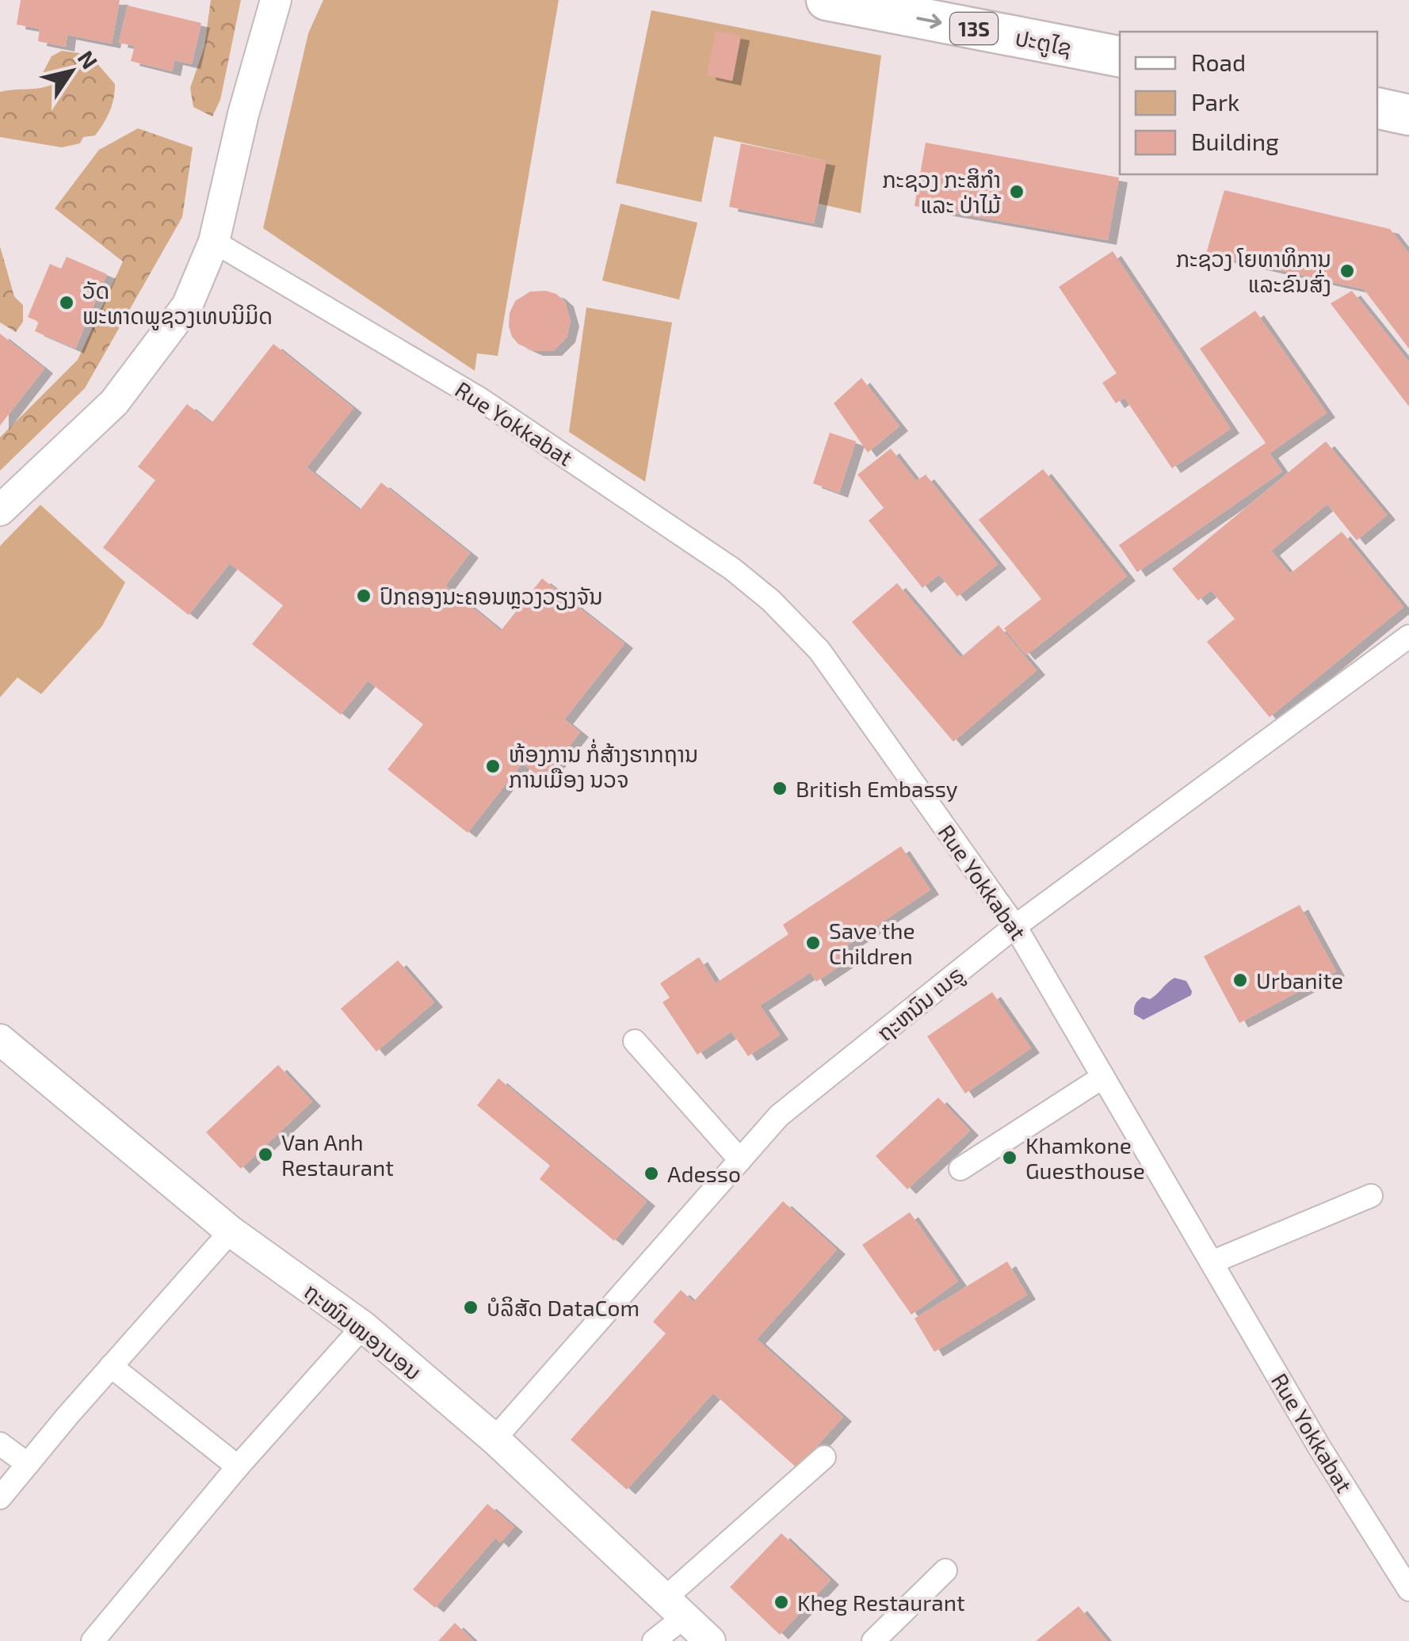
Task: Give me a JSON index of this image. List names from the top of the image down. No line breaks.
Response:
{"streets":{"highway":["13S","ປະຕູໄຊ"],"street":["Rue Yokkabat","ຖະຫນົນ ເນຣູ","ຖະໜົນໜອງບອນ"]},"crossings":[["Rue Yokkabat","ຖະຫນົນ ເນຣູ"],["ຖະຫນົນ ເນຣູ","ຖະໜົນໜອງບອນ"]],"one_way":["ປະຕູໄຊ"],"places":["ກະຊວງ ກະສິກຳ ແລະ ປ່າໄມ້","ກະຊວງ ໂຍທາທິການ ແລະຂົນສົ່ງ","ວັດ ພະທາດພູຊວງເທບນິມິດ","ປົກຄອງນະຄອນຫຼວງວຽງຈັນ","ຫ້ອງການ ກໍ່ສ້າງຮາກຖານ ການເມືອງ ນວຈ","British Embassy","Save the Children","Urbanite","Van Anh Restaurant","Khamkone Guesthouse","Adesso","ບໍລິສັດ DataCom","Kheg Restaurant"],"legend":["Road","Park","Building"],"north":"top right"}
